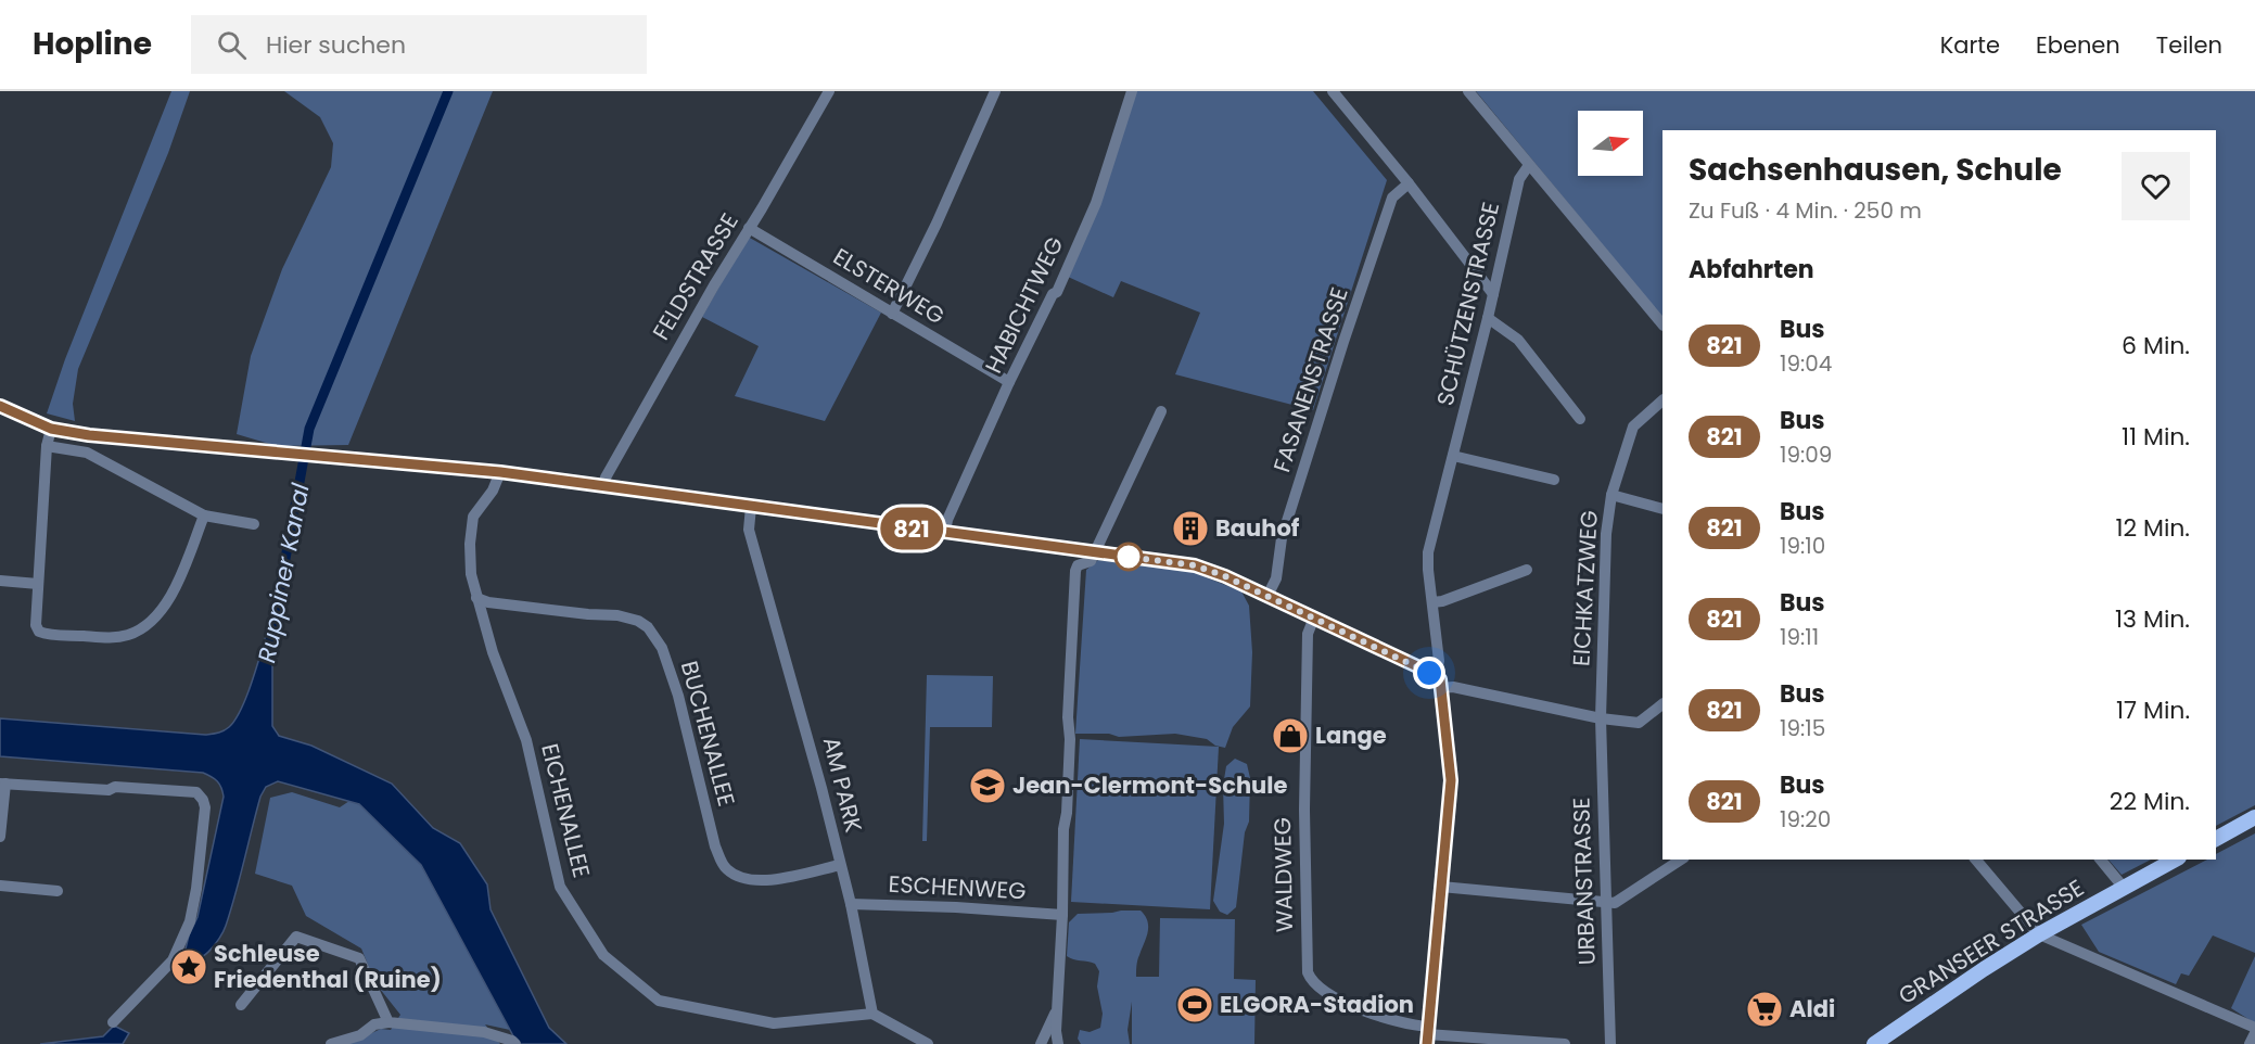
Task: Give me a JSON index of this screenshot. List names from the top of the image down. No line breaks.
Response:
{"streets":{"main road":["GRANSEER STRASSE"],"street":["FELDSTRASSE","ELSTERWEG","SCHÜTZENSTRASSE","HABICHTWEG","FASANENSTRASSE","EICHKATZWEG","BUCHENALLEE","AM PARK","EICHENALLEE","WALDWEG","URBANSTRASSE","ESCHENWEG"]},"crossings":[["FELDSTRASSE","ELSTERWEG"],["ELSTERWEG","HABICHTWEG"],["EICHKATZWEG","URBANSTRASSE"],["BUCHENALLEE","AM PARK"],["BUCHENALLEE","EICHENALLEE"],["AM PARK","EICHENALLEE"],["AM PARK","ESCHENWEG"]],"water":["Ruppiner Kanal"],"places":{"building":["Bauhof"],"shop":["Lange"],"school or university":["Jean-Clermont-Schule"],"place":["Schleuse Friedenthal (Ruine)"],"sports":["ELGORA-Stadion"],"supermarket":["Aldi"]},"lines":["bus line 821"],"north":"right","page":{"header":"Hopline","search":"Hier suchen","nav":["Karte","Ebenen","Teilen"],"on_map":"821","heading":[["Sachsenhausen, Schule","Zu Fuß · 4 Min. · 250 m"],"Abfahrten"],"list":[{"mark":"821","name":"Bus","note":"19:04","value":"6 Min."},{"mark":"821","name":"Bus","note":"19:09","value":"11 Min."},{"mark":"821","name":"Bus","note":"19:10","value":"12 Min."},{"mark":"821","name":"Bus","note":"19:11","value":"13 Min."},{"mark":"821","name":"Bus","note":"19:15","value":"17 Min."},{"mark":"821","name":"Bus","note":"19:20","value":"22 Min."}]}}
